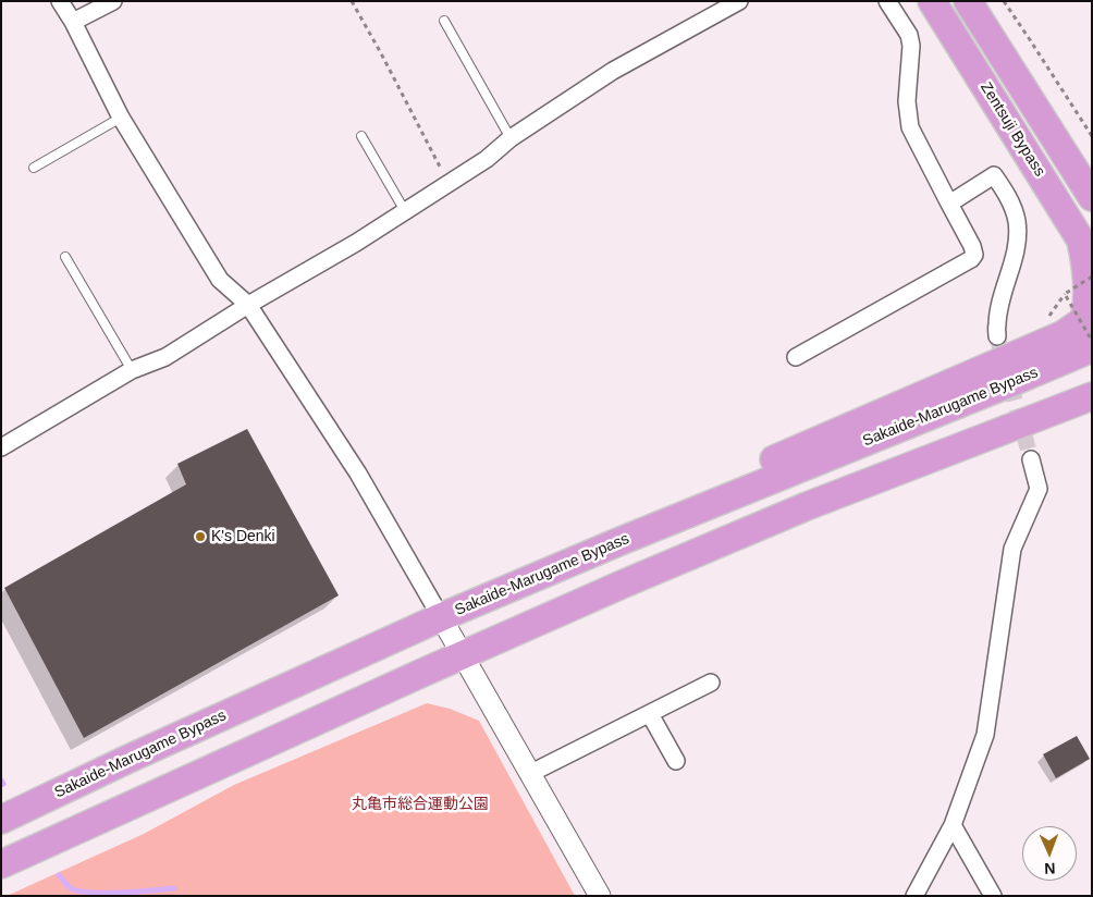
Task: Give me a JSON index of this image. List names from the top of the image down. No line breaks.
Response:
{"streets":{"highway":["Zentsuji Bypass","Sakaide-Marugame Bypass"]},"parks":["丸亀市総合運動公園"],"places":["K's Denki"],"north":"bottom"}
